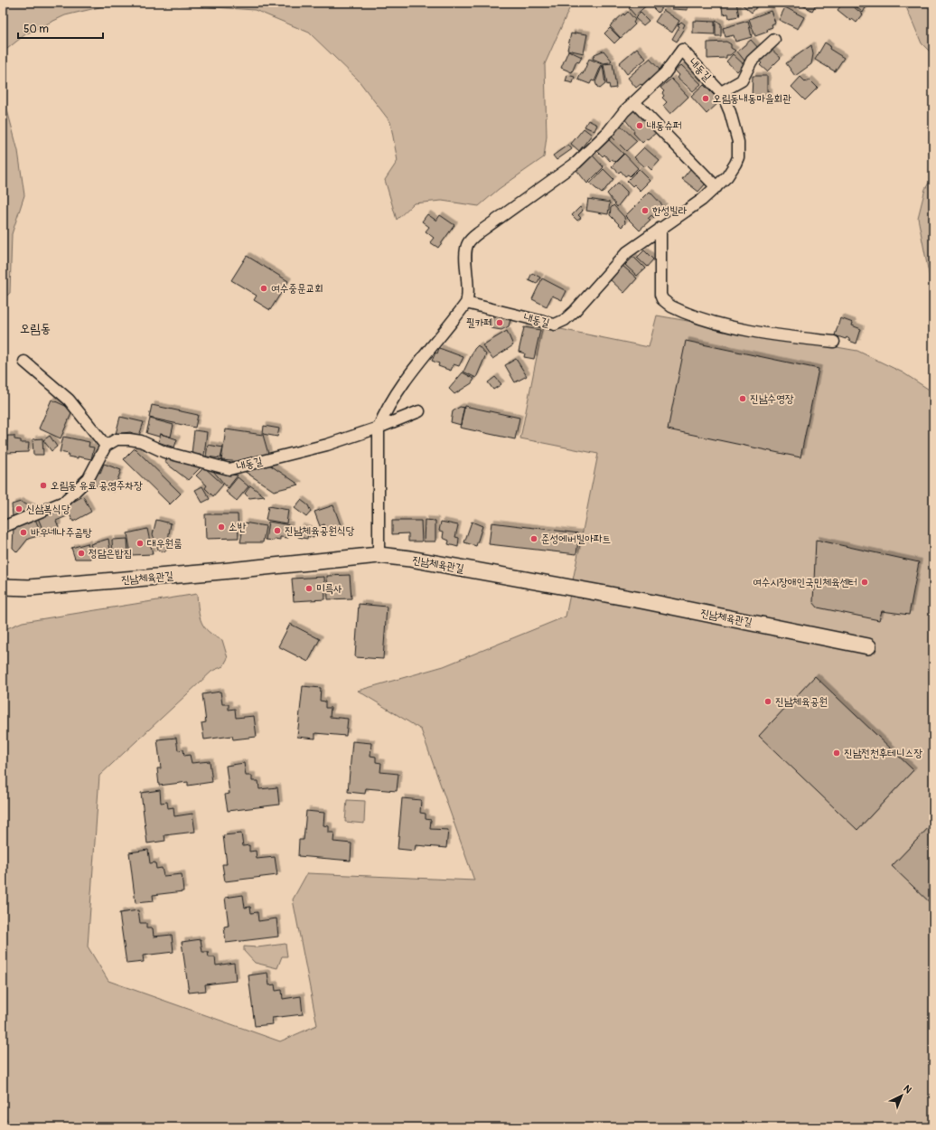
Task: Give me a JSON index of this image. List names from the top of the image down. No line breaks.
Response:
{"streets":{"street":["내동길","진남체육관길"]},"districts":["오림동"],"places":["오림동내동마을회관","내동슈퍼","한성빌라","여수중문교회","필카페","진남수영장","오림동 유료 공영주차장","신삼복식당","소반","진남체육공원식당","바우네나주곰탕","준성에버빌아파트","대우원룸","정담은밥집","여수시장애인국민체육센터","미륵사","진남체육공원","진남전천후테니스장"],"scale_bar":"50 m","north":"top right"}
